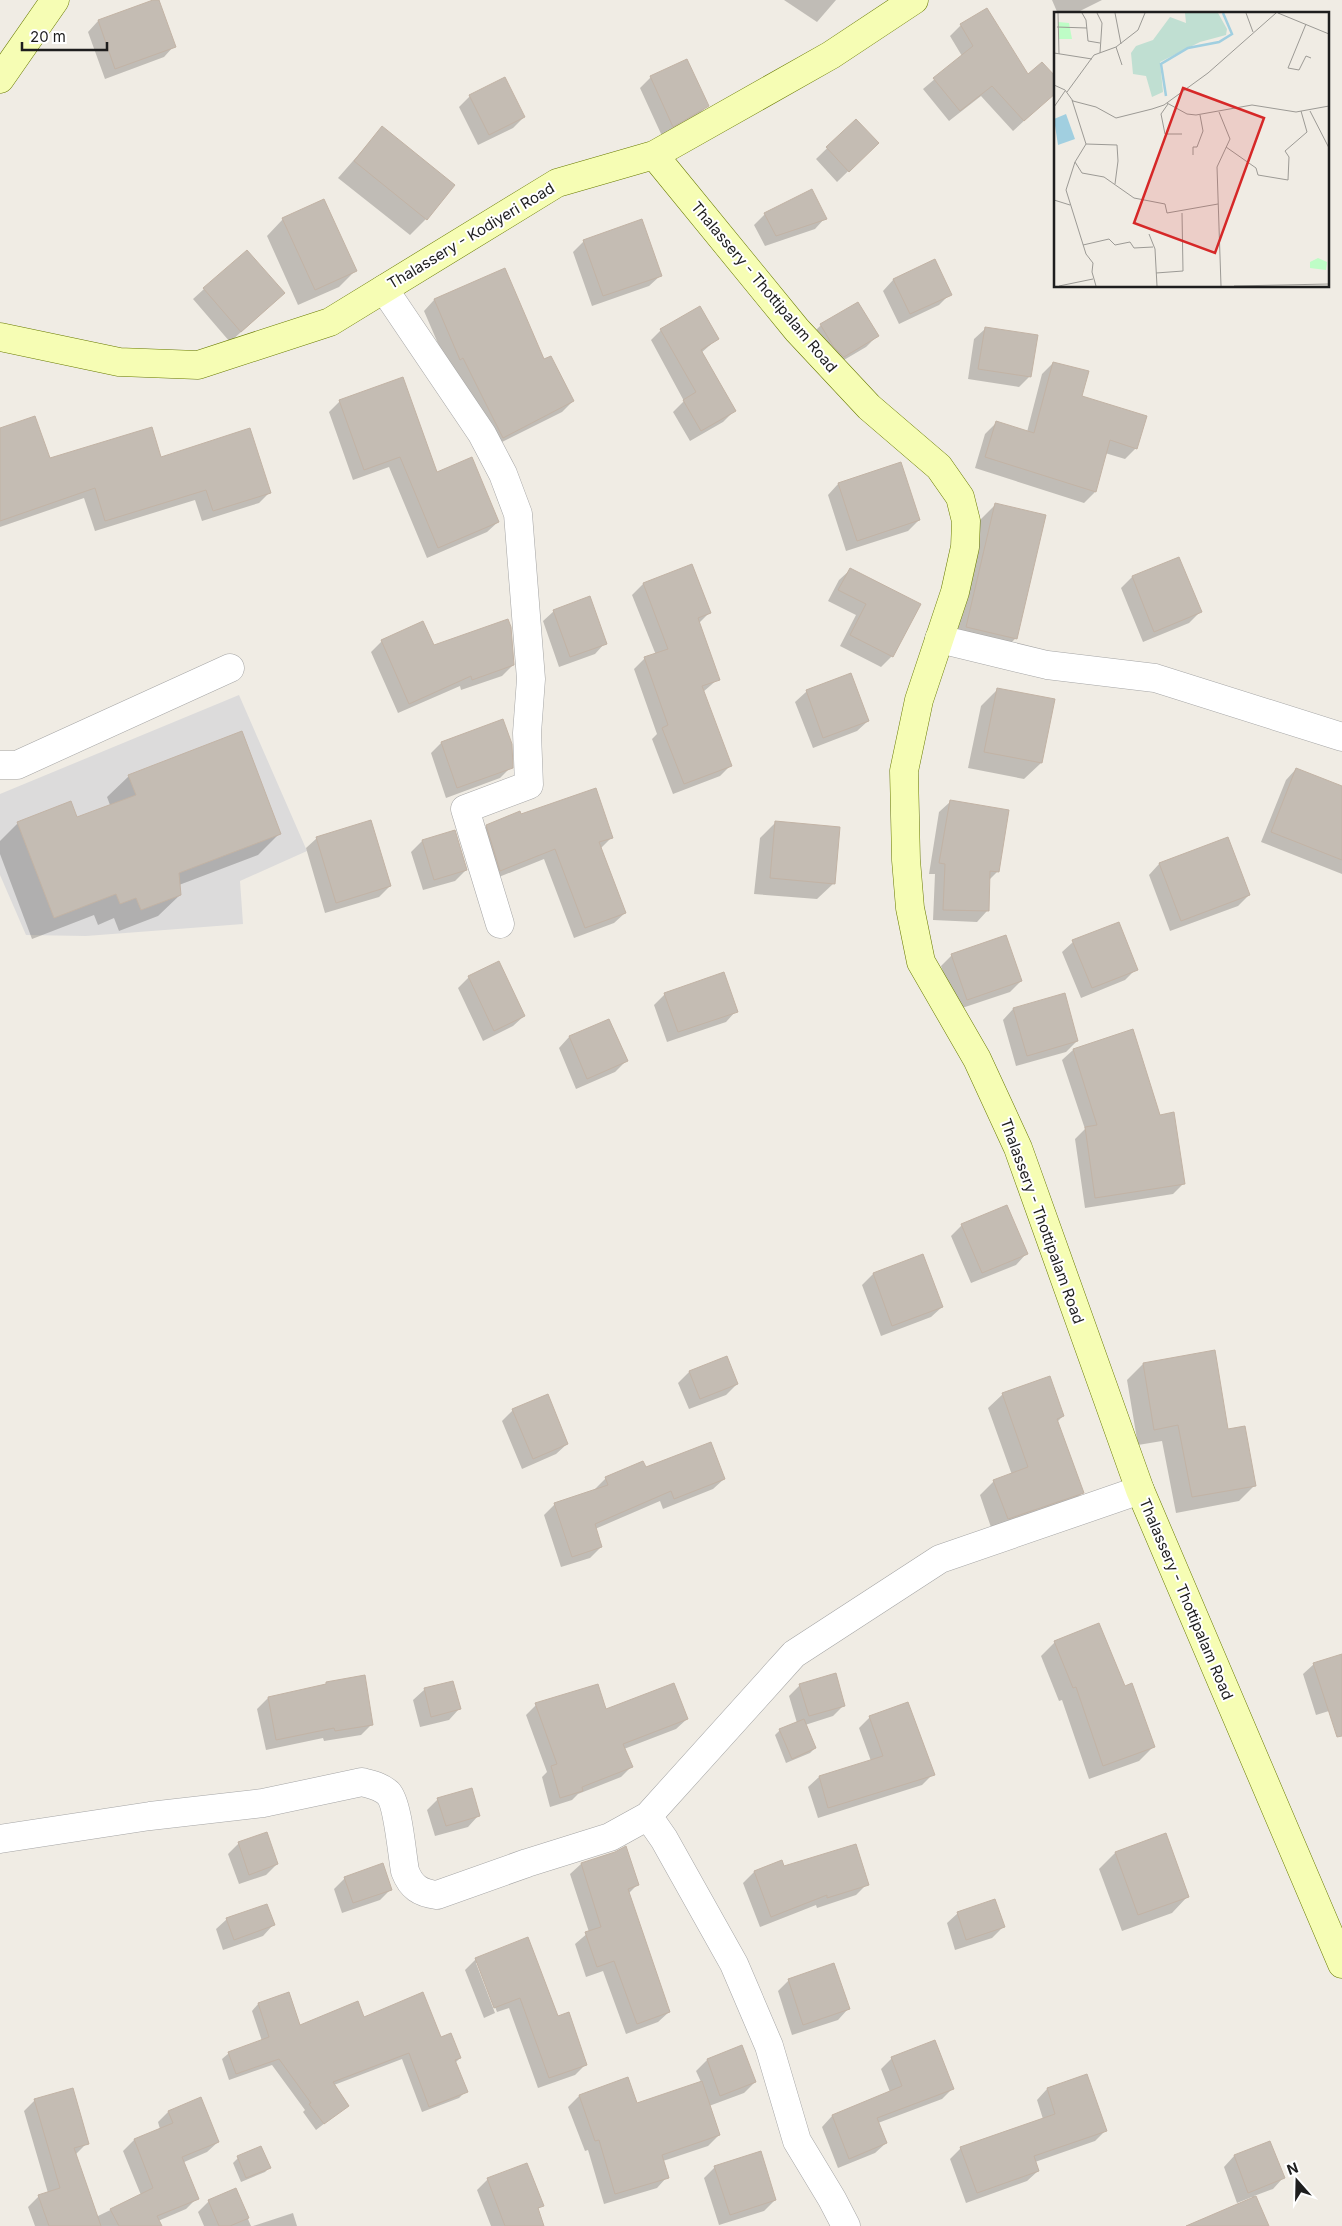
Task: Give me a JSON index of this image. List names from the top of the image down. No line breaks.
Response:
{"streets":{"main road":["Thalassery - Kodiyeri Road","Thalassery - Thottipalam Road"]},"crossings":[["Thalassery - Kodiyeri Road","Thalassery - Thottipalam Road"]],"scale_bar":"20 m","north":"top"}
